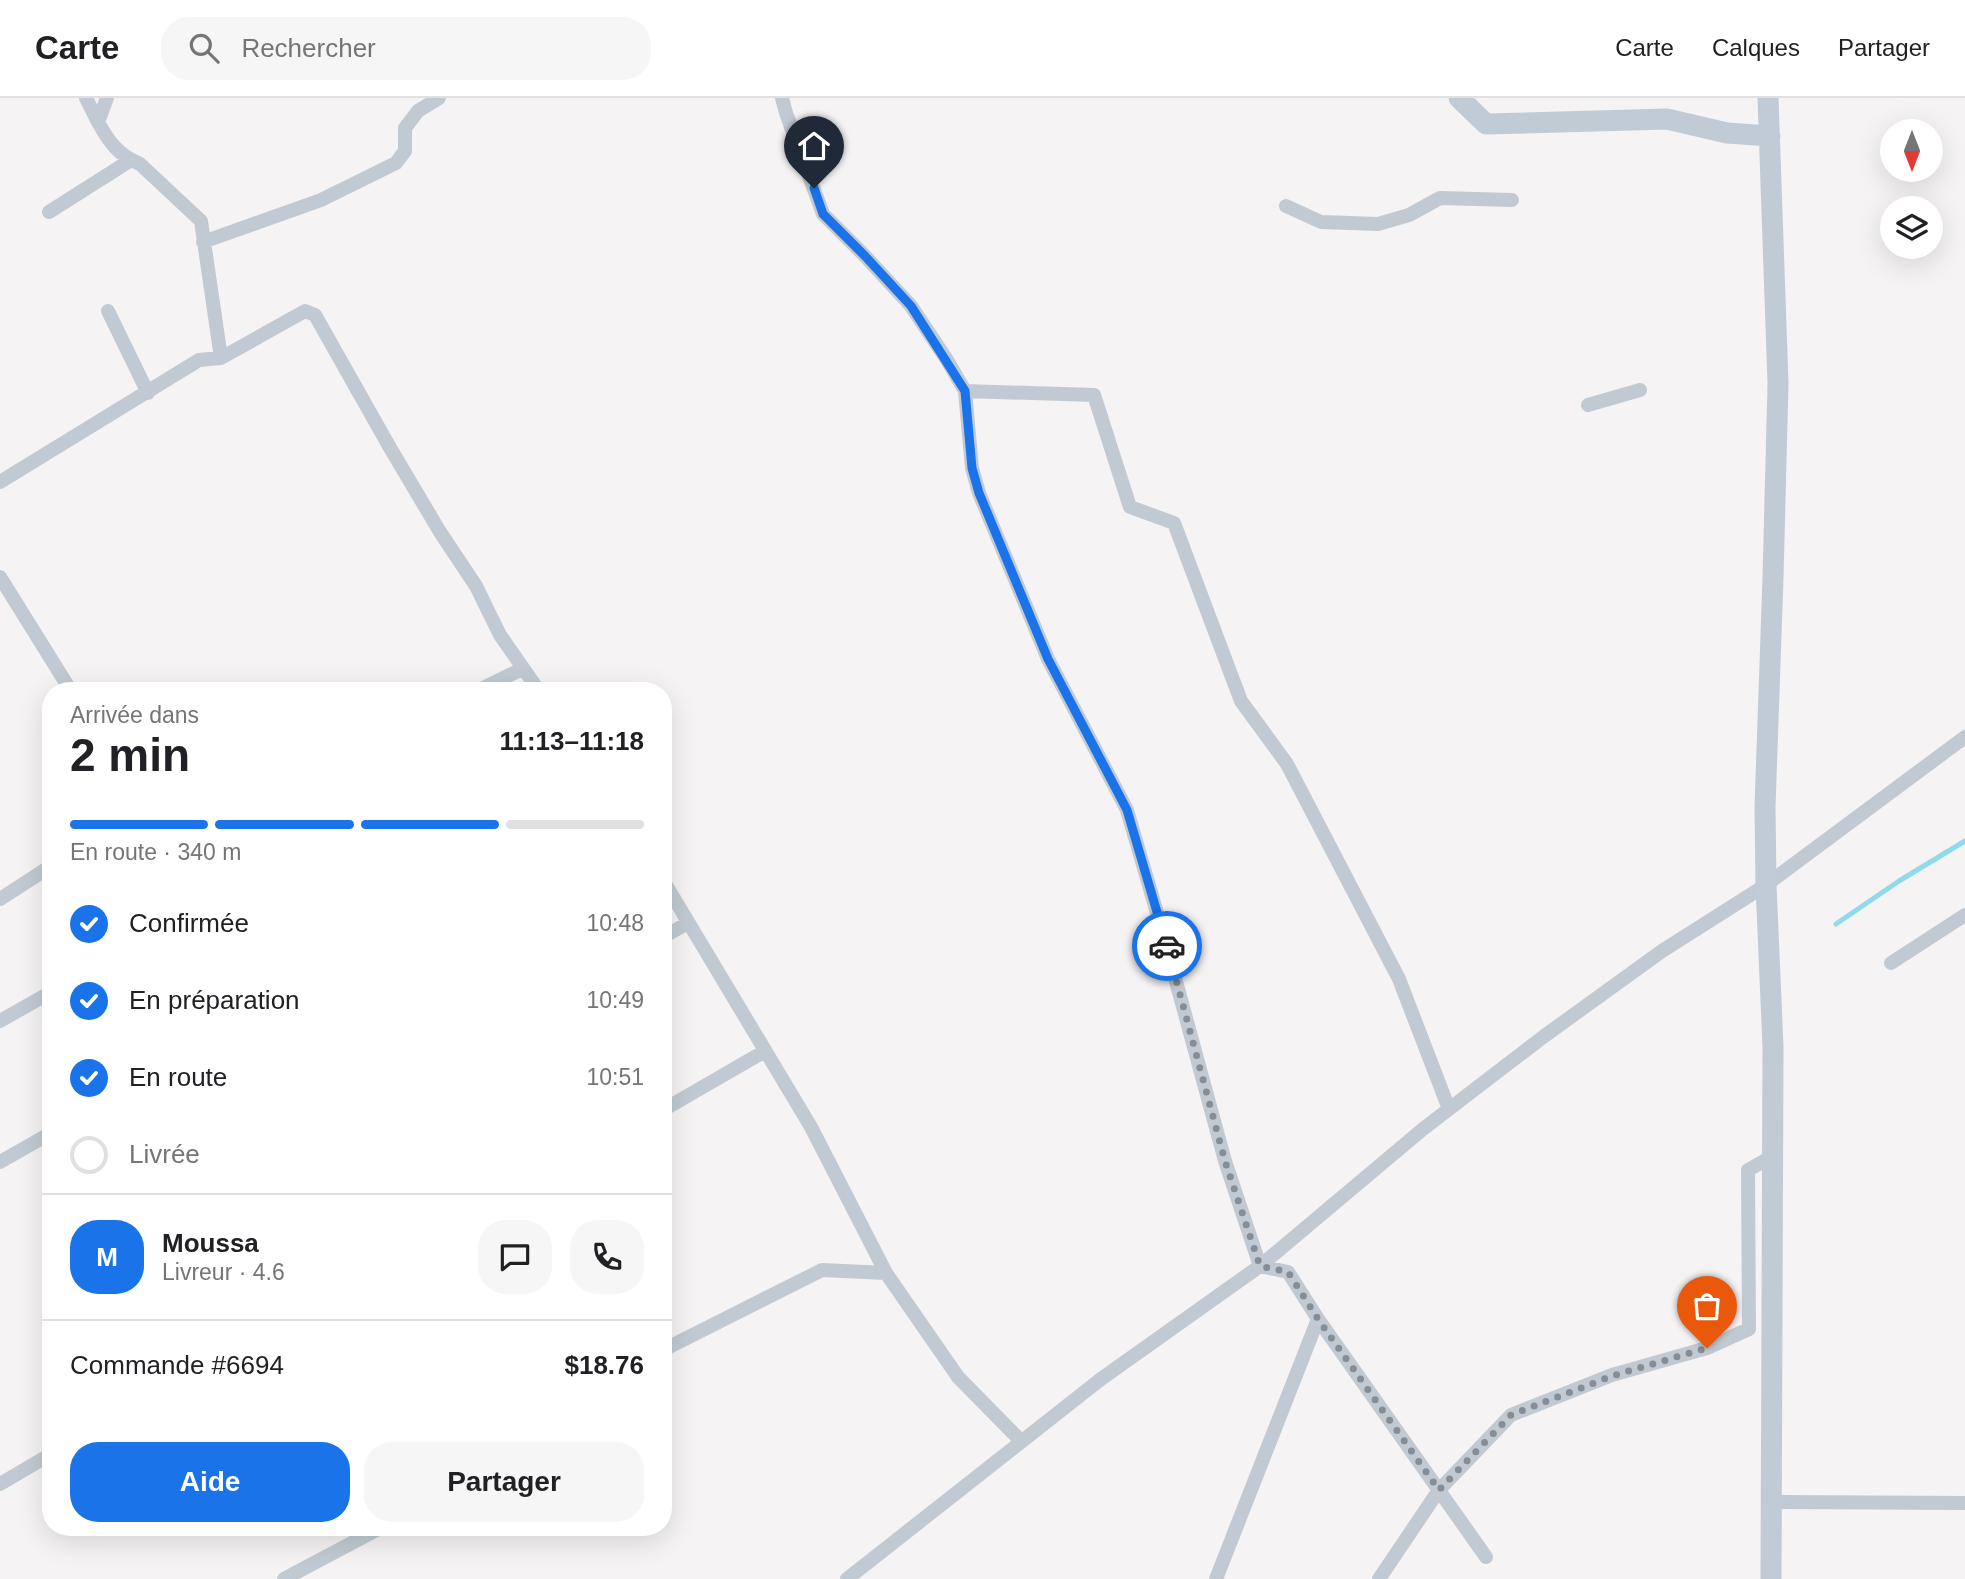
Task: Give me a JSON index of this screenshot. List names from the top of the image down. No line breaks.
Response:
{"north":"bottom","page":{"header":"Carte","search":"Rechercher","nav":["Carte","Calques","Partager"],"heading":["2 min","Arrivée dans","11:13–11:18"],"panel":["Moussa","Livreur · 4.6","Commande #6694","$18.76"],"bar":"En route · 340 m","list":[["Confirmée","10:48"],["En préparation","10:49"],["En route","10:51"],"Livrée"],"round":"M","buttons":["Aide","Partager"]}}
